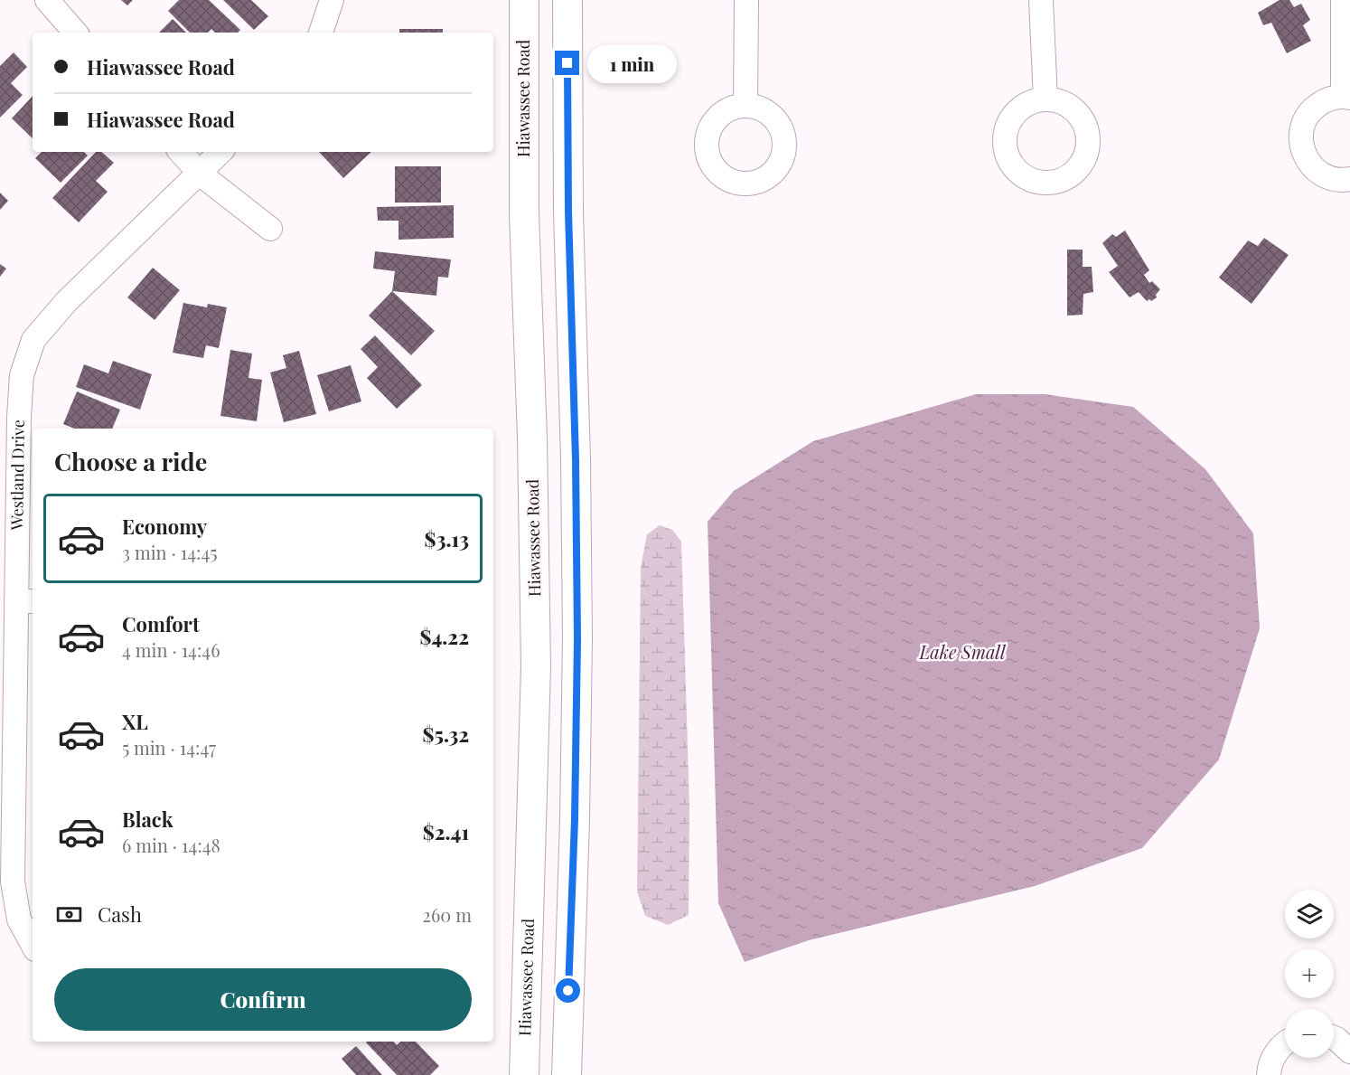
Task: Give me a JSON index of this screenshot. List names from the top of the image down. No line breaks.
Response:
{"streets":{"street":["Hiawassee Road","Westland Drive"]},"water":["Lake Small"],"page":{"banner":["Hiawassee Road","Hiawassee Road"],"bubble":"1 min","heading":"Choose a ride","list":[{"name":"Economy","note":"3 min · 14:45","value":"$3.13"},{"name":"Comfort","note":"4 min · 14:46","value":"$4.22"},{"name":"XL","note":"5 min · 14:47","value":"$5.32"},{"name":"Black","note":"6 min · 14:48","value":"$2.41"}],"pay":["Cash","260 m"],"map_buttons":["+","−"],"buttons":"Confirm"}}
